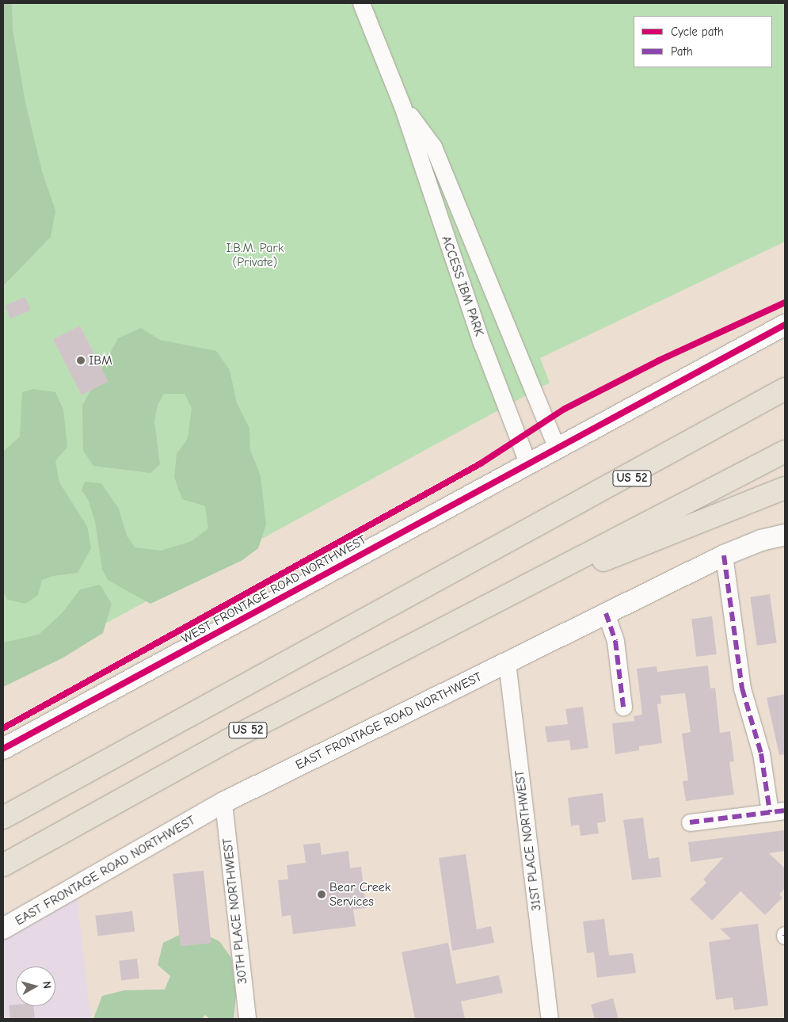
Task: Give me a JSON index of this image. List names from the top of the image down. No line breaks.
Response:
{"streets":{"highway":["US 52"],"street":["ACCESS IBM PARK","WEST FRONTAGE ROAD NORTHWEST","EAST FRONTAGE ROAD NORTHWEST","31ST PLACE NORTHWEST","30TH PLACE NORTHWEST"]},"crossings":[["ACCESS IBM PARK","WEST FRONTAGE ROAD NORTHWEST"],["EAST FRONTAGE ROAD NORTHWEST","31ST PLACE NORTHWEST"],["EAST FRONTAGE ROAD NORTHWEST","30TH PLACE NORTHWEST"]],"parks":["I.B.M. Park (Private)"],"places":["IBM","Bear Creek Services"],"legend":["Cycle path","Path"],"north":"right"}
